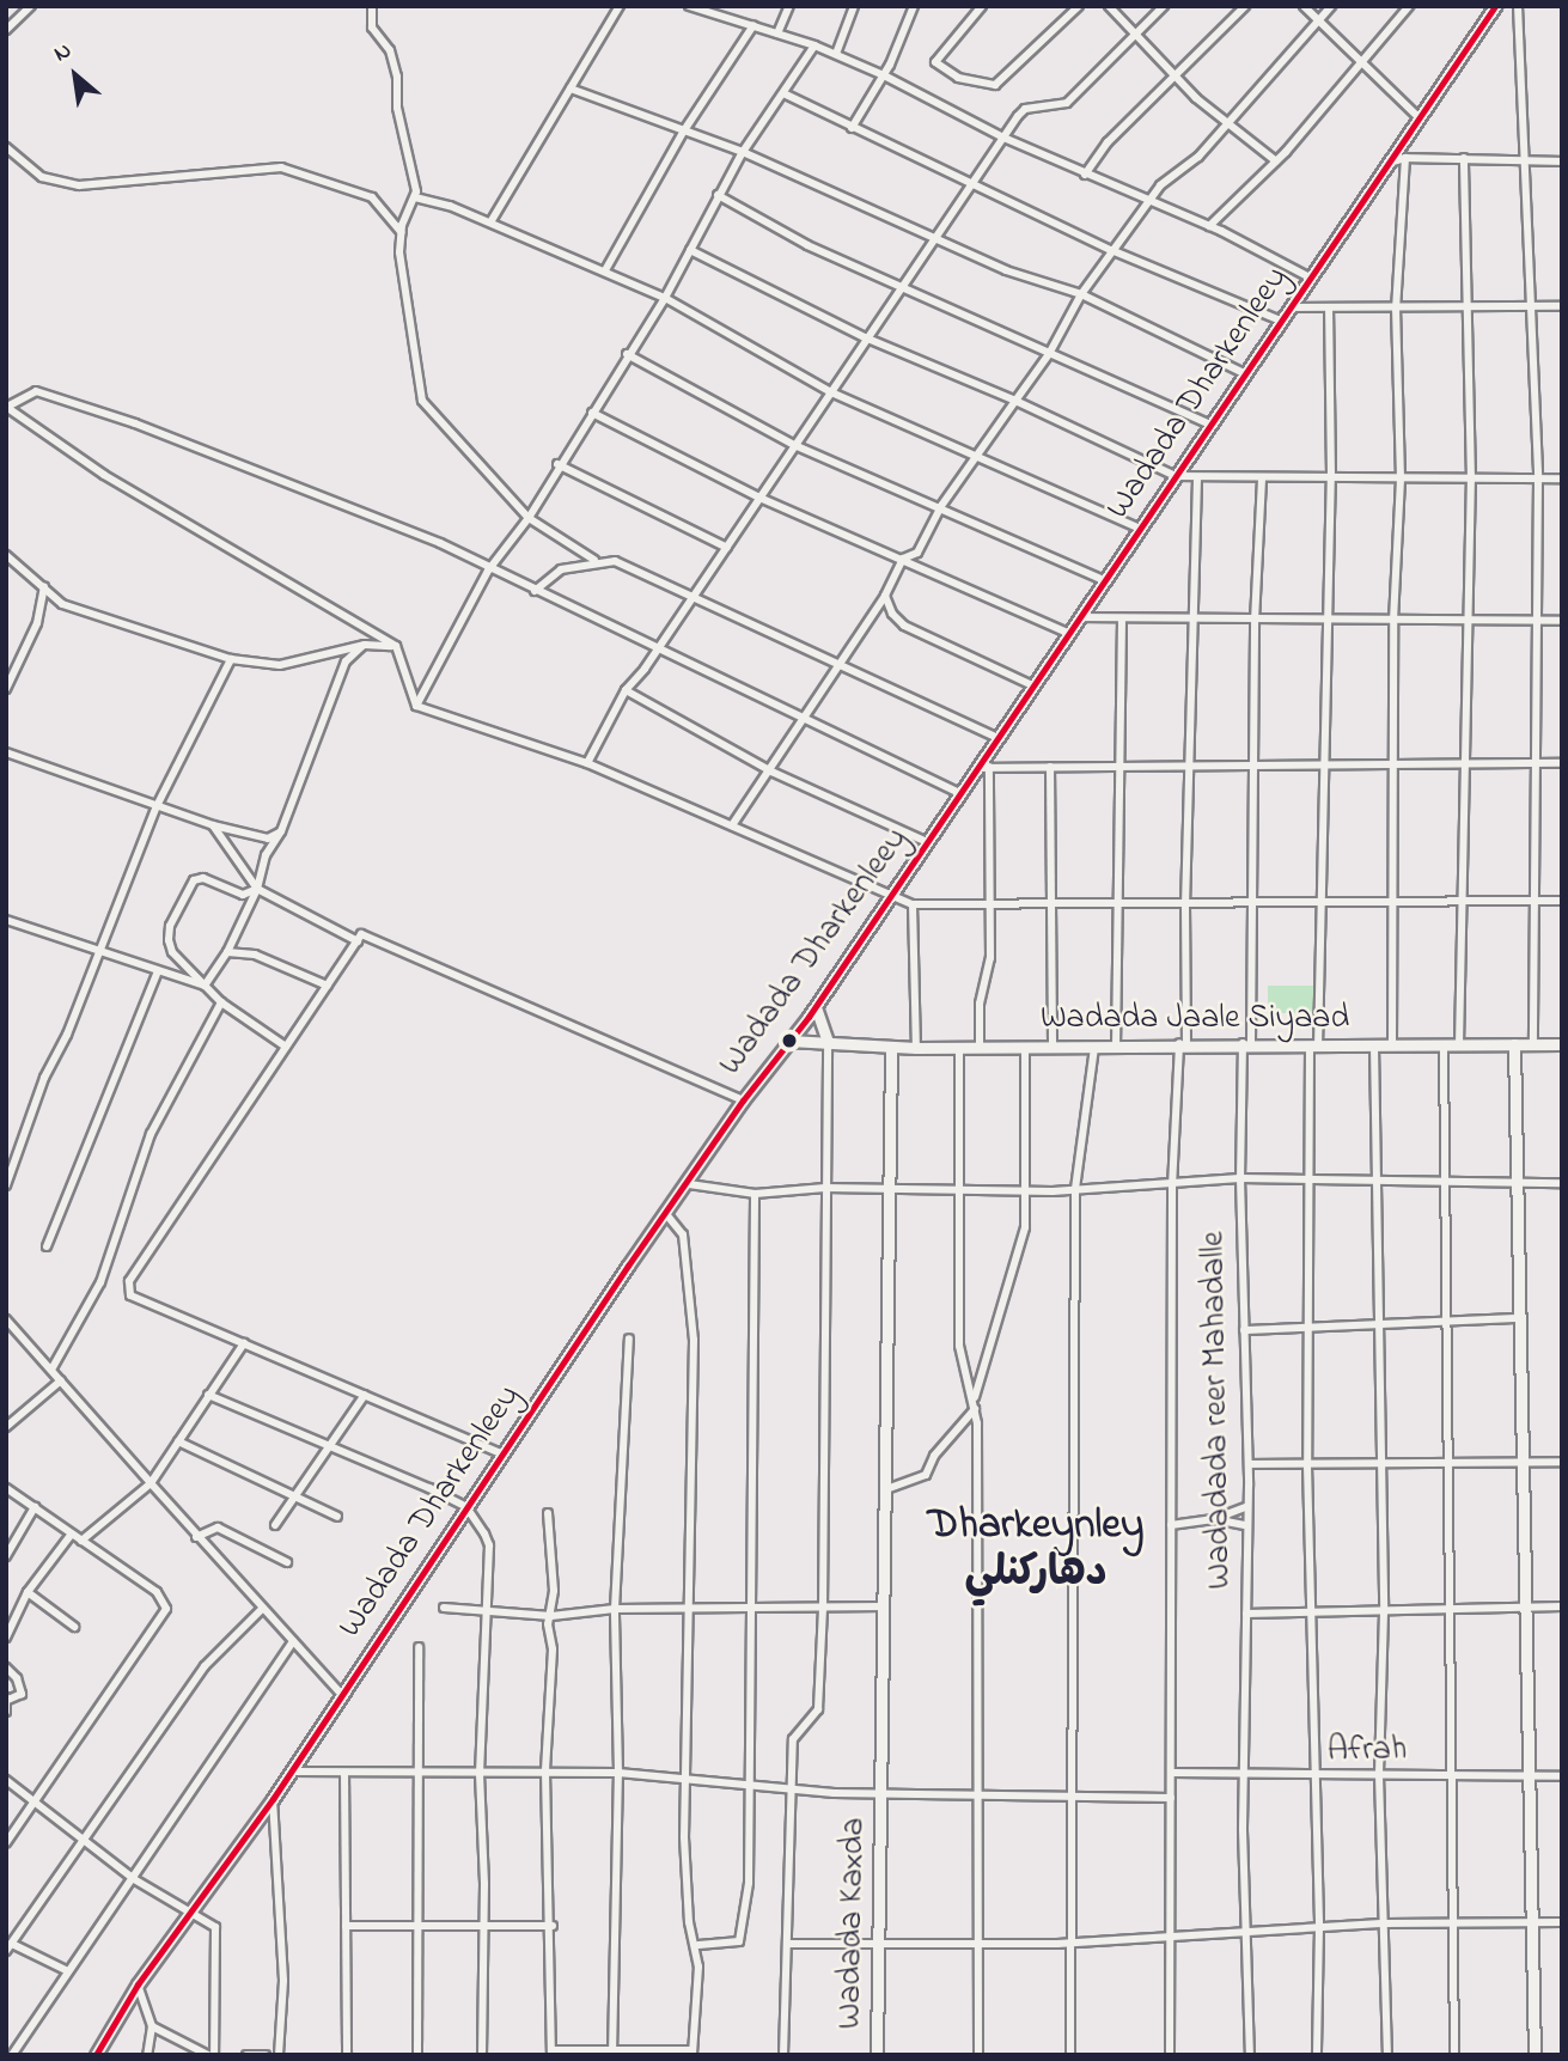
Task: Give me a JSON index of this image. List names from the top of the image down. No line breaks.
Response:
{"streets":{"main road":["Wadada Dharkenleey","Wadada Jaale Siyaad","Wadada Kaxda"],"street":["Wadadada reer Mahadalle","Afrah"]},"crossings":[["Wadada Dharkenleey","Wadada Jaale Siyaad"],["Wadada Jaale Siyaad","Wadadada reer Mahadalle"],["Wadada Jaale Siyaad","Wadada Kaxda"],["Wadadada reer Mahadalle","Afrah"]],"districts":["Dharkeynley دهاركنلي"],"north":"top left"}
